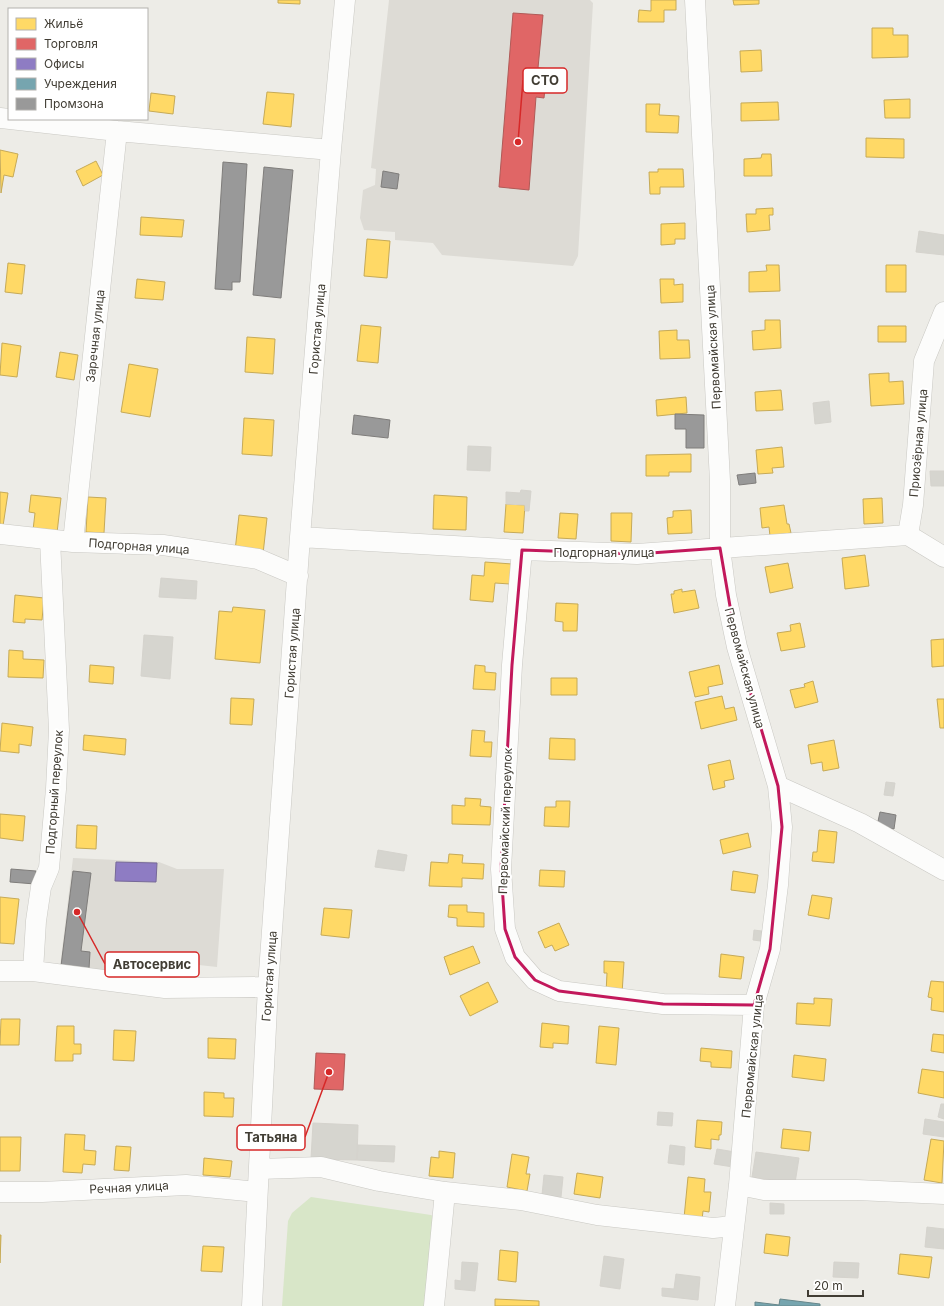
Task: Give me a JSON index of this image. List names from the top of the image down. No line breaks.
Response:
{"streets":{"street":["Гористая улица","Заречная улица","Первомайская улица","Приозёрная улица","Подгорная улица","Подгорный переулок","Первомайский переулок","Речная улица"]},"crossings":[["Гористая улица","Подгорная улица"],["Гористая улица","Речная улица"],["Заречная улица","Подгорная улица"],["Первомайская улица","Подгорная улица"],["Первомайская улица","Первомайский переулок"],["Приозёрная улица","Подгорная улица"],["Подгорная улица","Подгорный переулок"],["Подгорная улица","Первомайский переулок"]],"places":["СТО","Автосервис","Татьяна"],"legend":["Жильё","Торговля","Офисы","Учреждения","Промзона"],"scale_bar":"20 m"}
